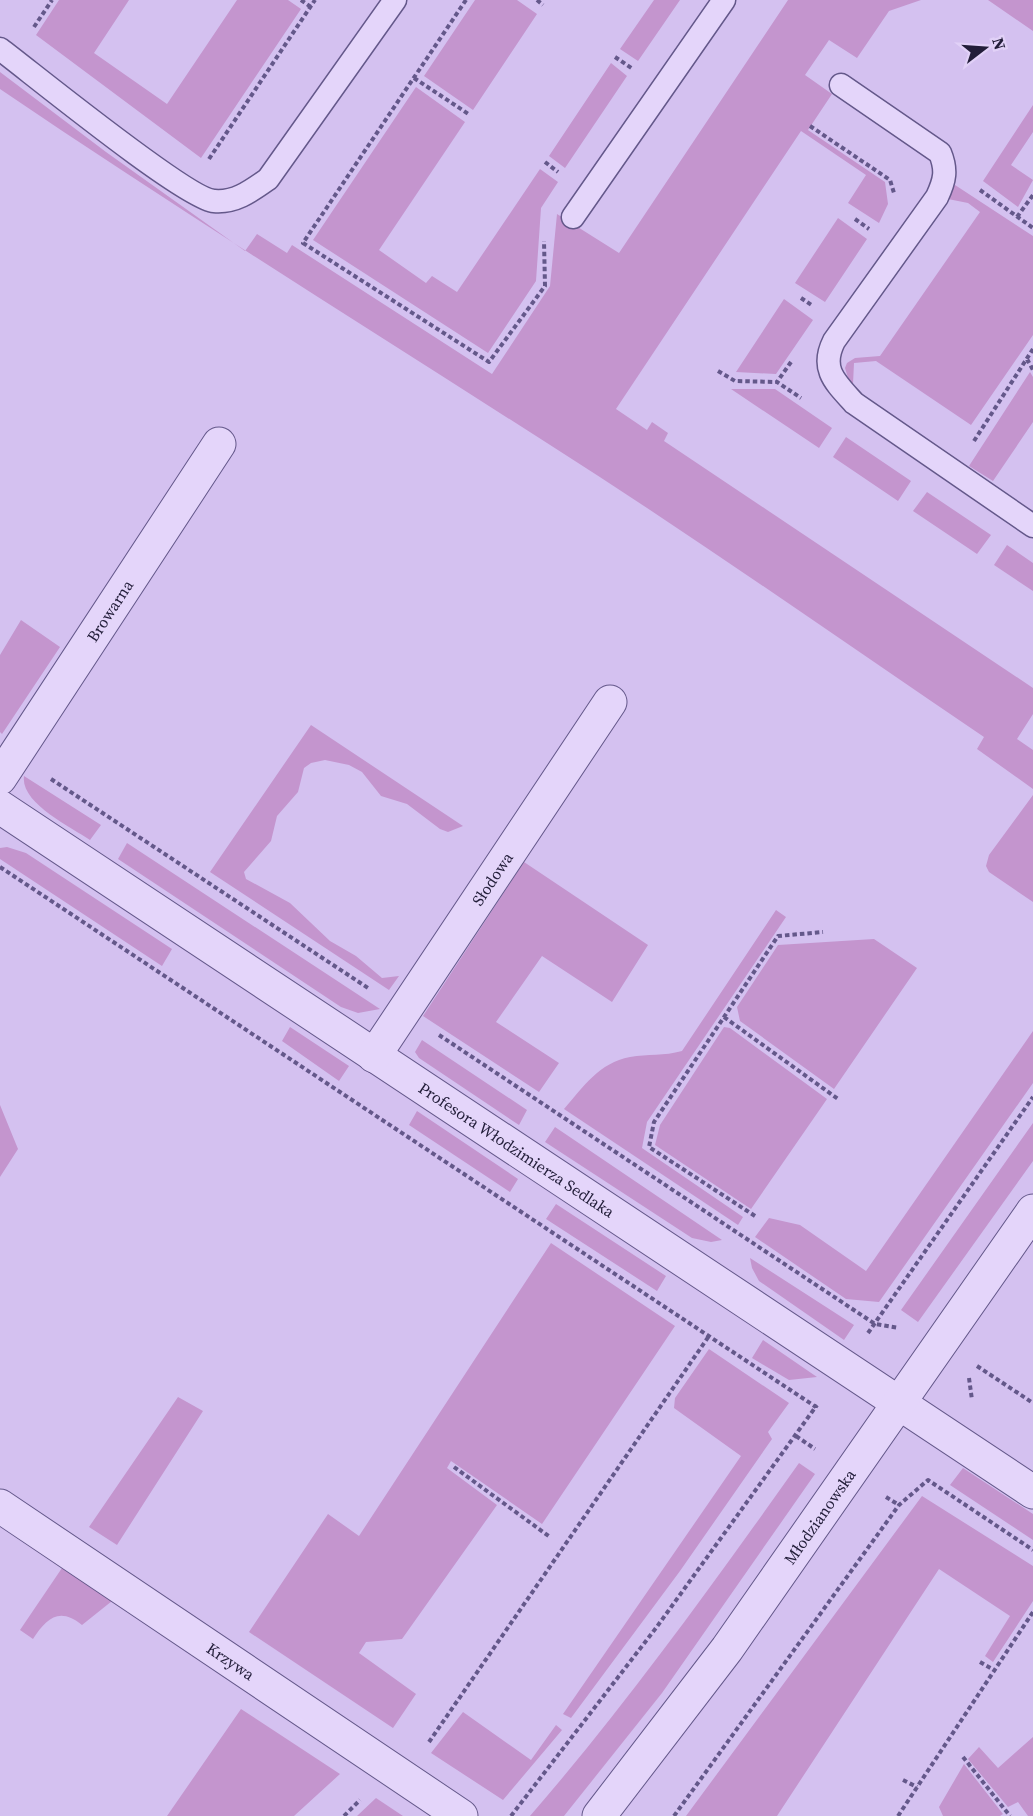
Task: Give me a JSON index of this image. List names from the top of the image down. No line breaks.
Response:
{"streets":{"street":["Browarna","Słodowa","Profesora Włodzimierza Sedlaka","Młodzianowska","Krzywa"]},"crossings":[["Słodowa","Profesora Włodzimierza Sedlaka"],["Profesora Włodzimierza Sedlaka","Młodzianowska"]],"north":"right"}
